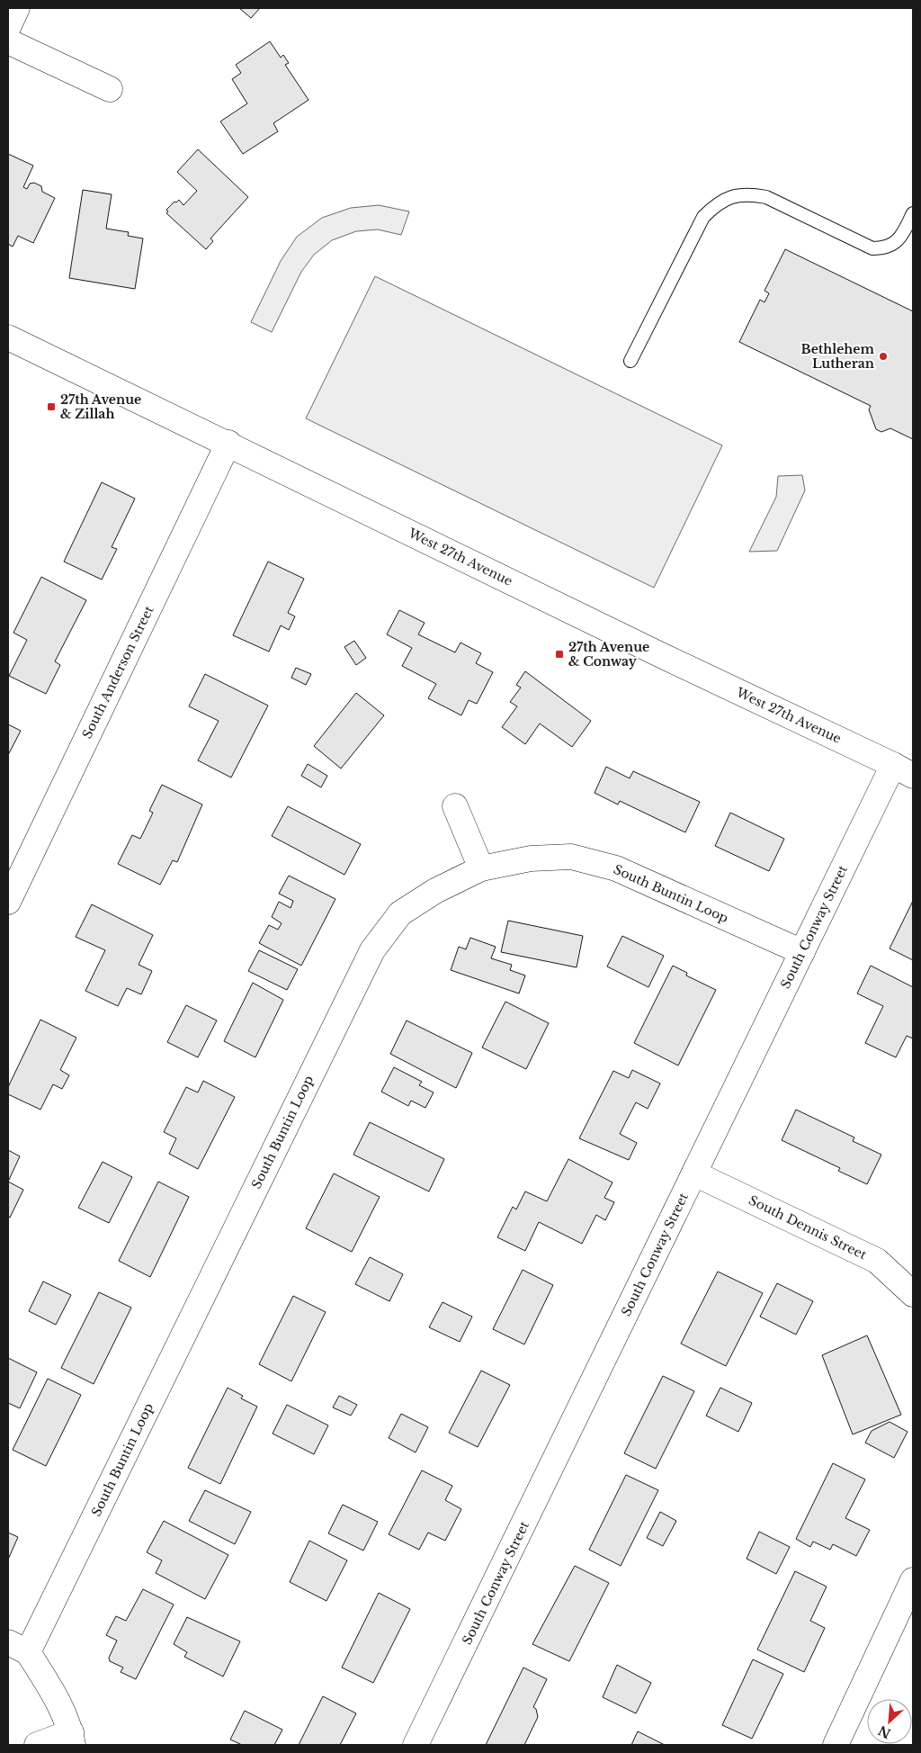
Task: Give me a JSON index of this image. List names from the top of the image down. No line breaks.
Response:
{"streets":{"street":["West 27th Avenue","South Anderson Street","South Buntin Loop","South Conway Street","South Dennis Street"]},"crossings":[["West 27th Avenue","South Anderson Street"],["West 27th Avenue","South Conway Street"],["South Buntin Loop","South Conway Street"],["South Conway Street","South Dennis Street"]],"places":{"other":["Bethlehem Lutheran"],"transit":["27th Avenue & Zillah","27th Avenue & Conway"]},"north":"bottom left"}
